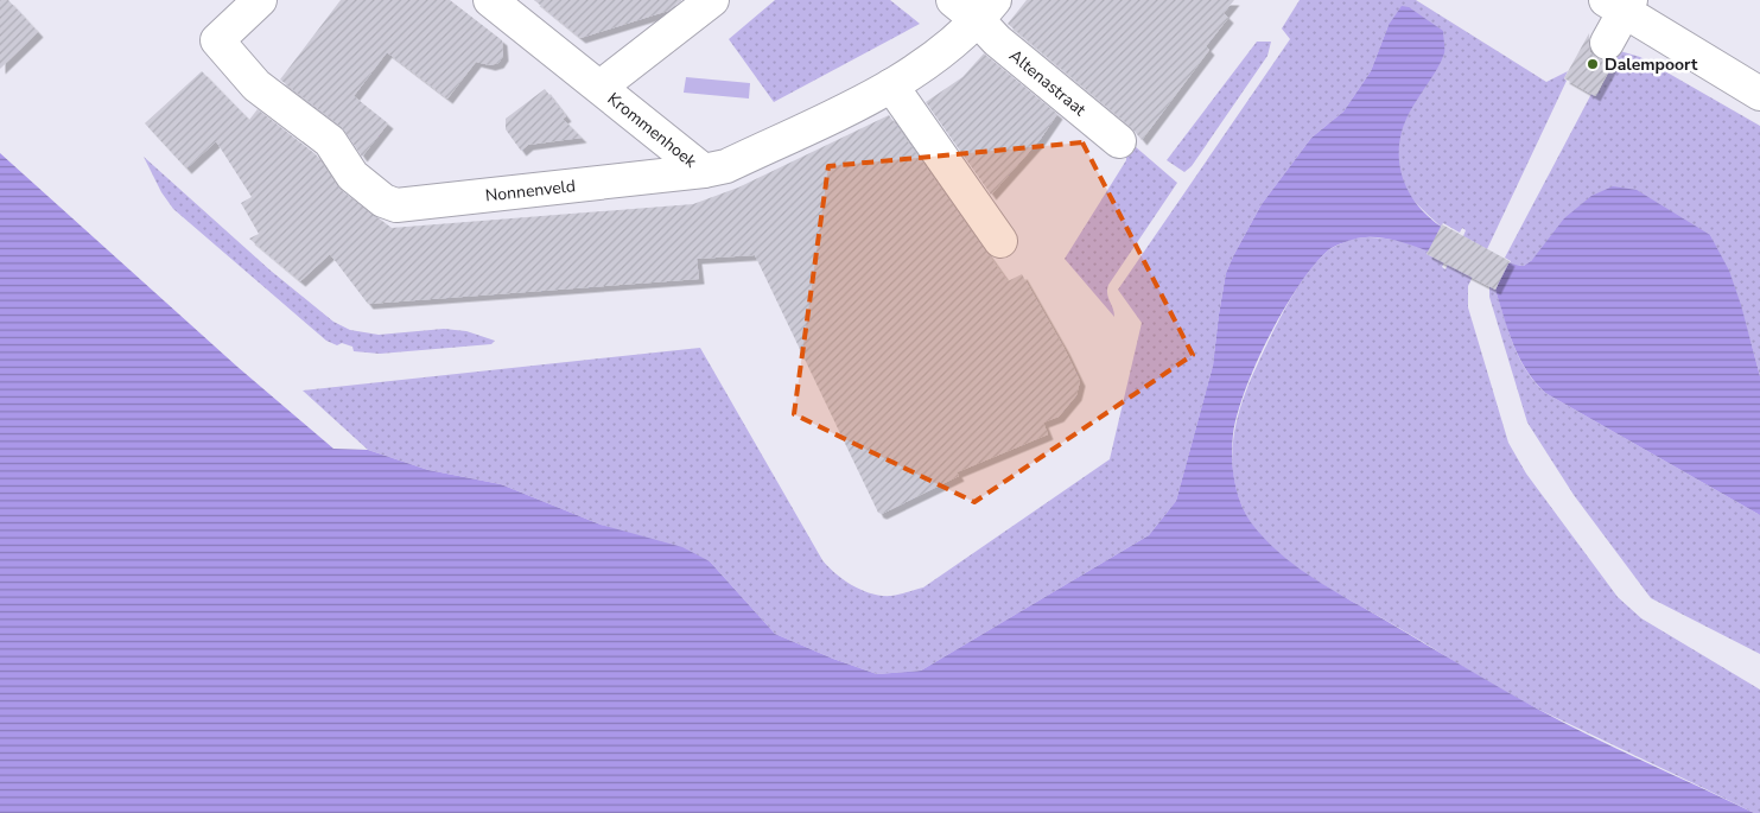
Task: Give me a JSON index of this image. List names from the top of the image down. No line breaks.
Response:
{"streets":{"street":["Altenastraat","Krommenhoek","Nonnenveld"]},"crossings":[["Altenastraat","Nonnenveld"],["Krommenhoek","Nonnenveld"]],"places":["Dalempoort"]}
